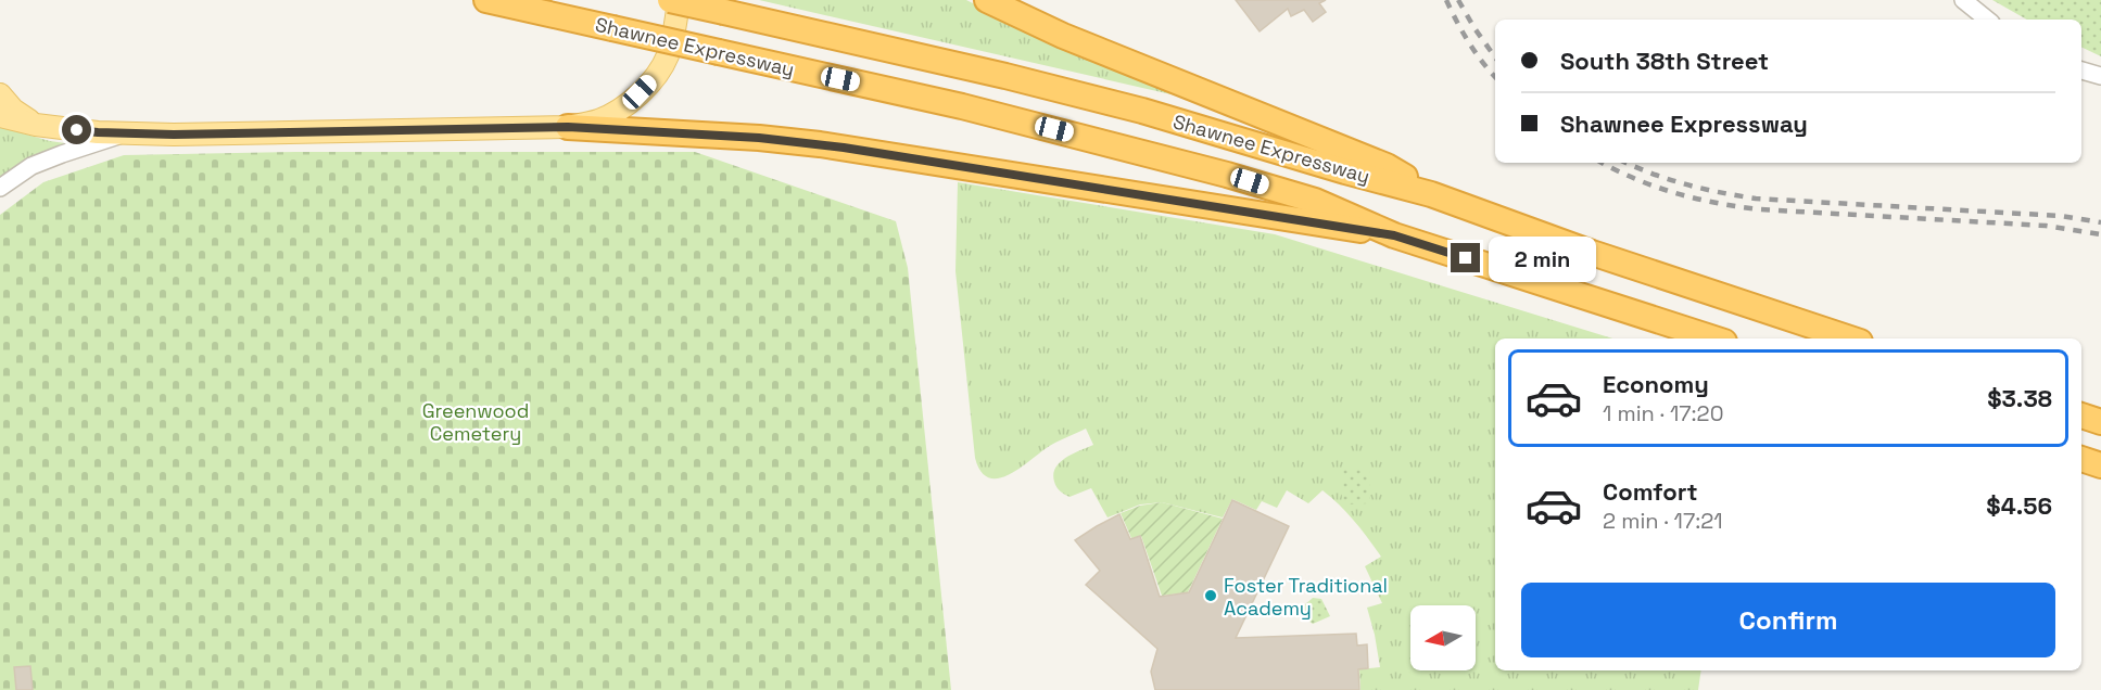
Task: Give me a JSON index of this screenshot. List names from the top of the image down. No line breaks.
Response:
{"streets":{"highway":["Shawnee Expressway"]},"parks":["Greenwood Cemetery"],"places":["Foster Traditional Academy"],"north":"left","page":{"banner":["South 38th Street","Shawnee Expressway"],"bubble":"2 min","list":[{"name":"Economy","note":"1 min · 17:20","value":"$3.38"},{"name":"Comfort","note":"2 min · 17:21","value":"$4.56"}],"buttons":"Confirm"}}
